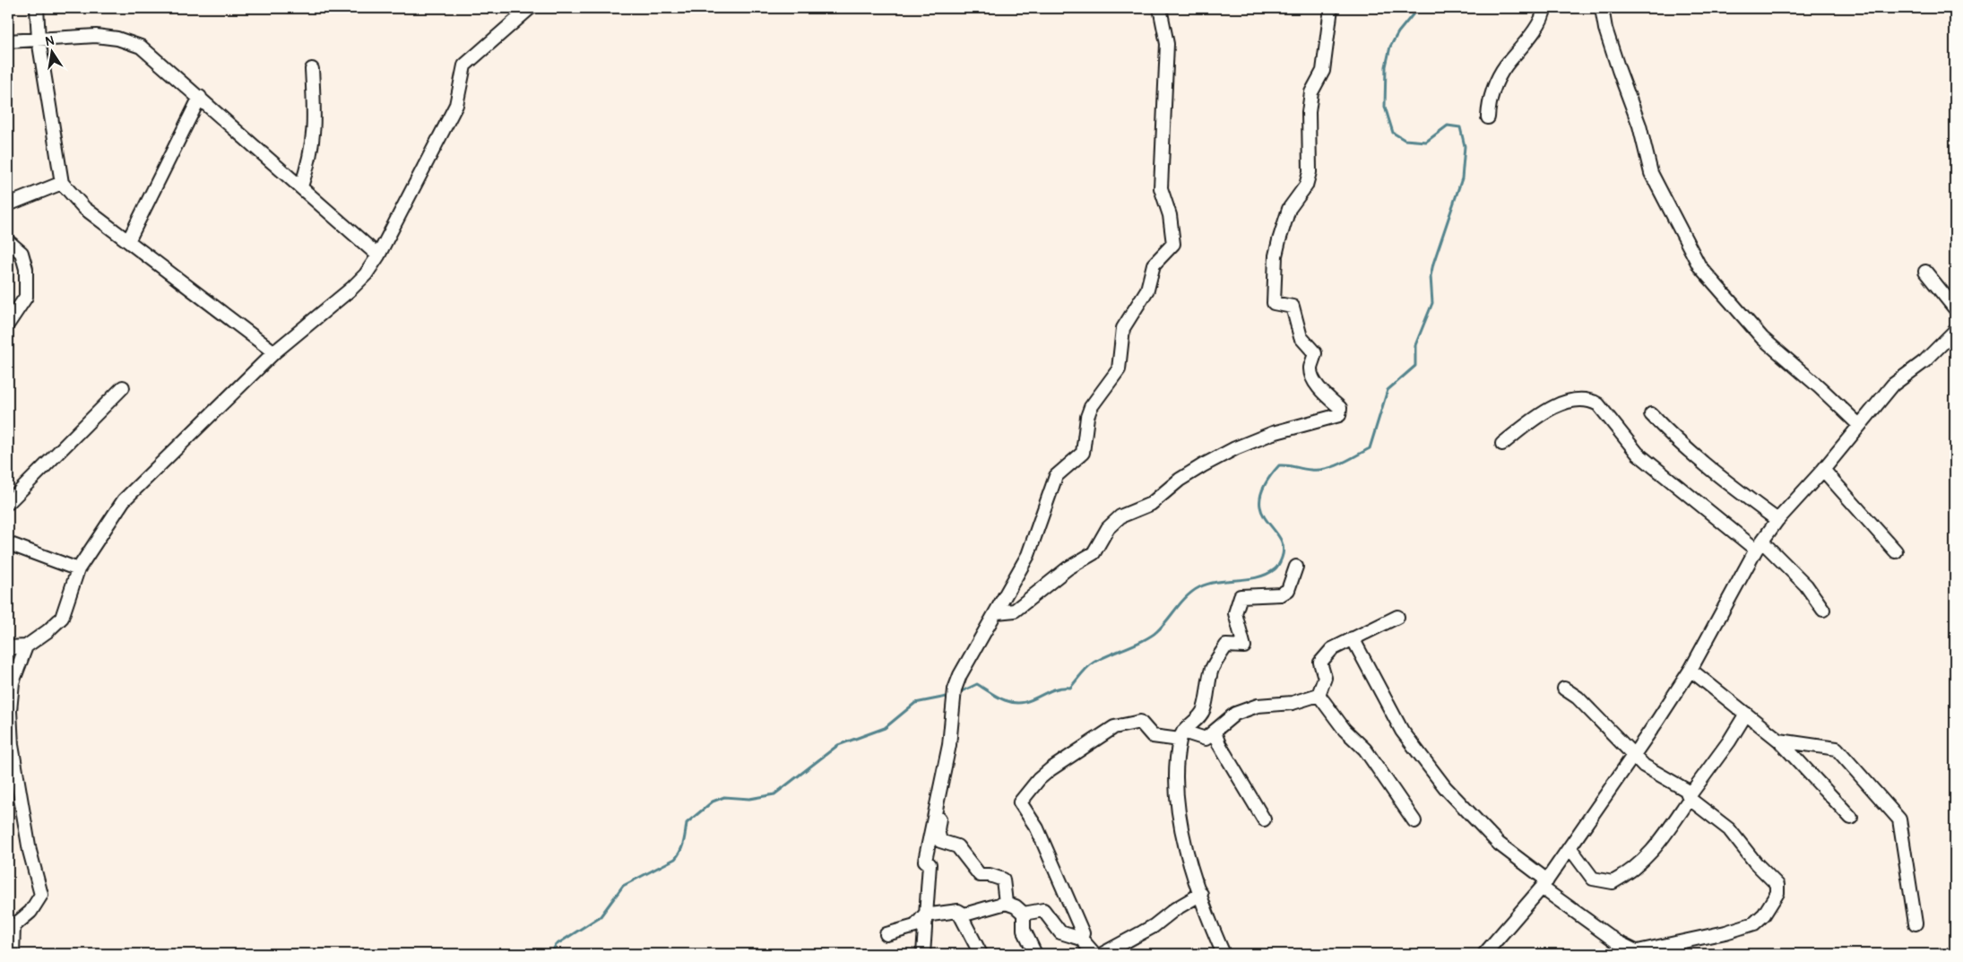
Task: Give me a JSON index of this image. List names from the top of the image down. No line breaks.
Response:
{"north":"top"}
